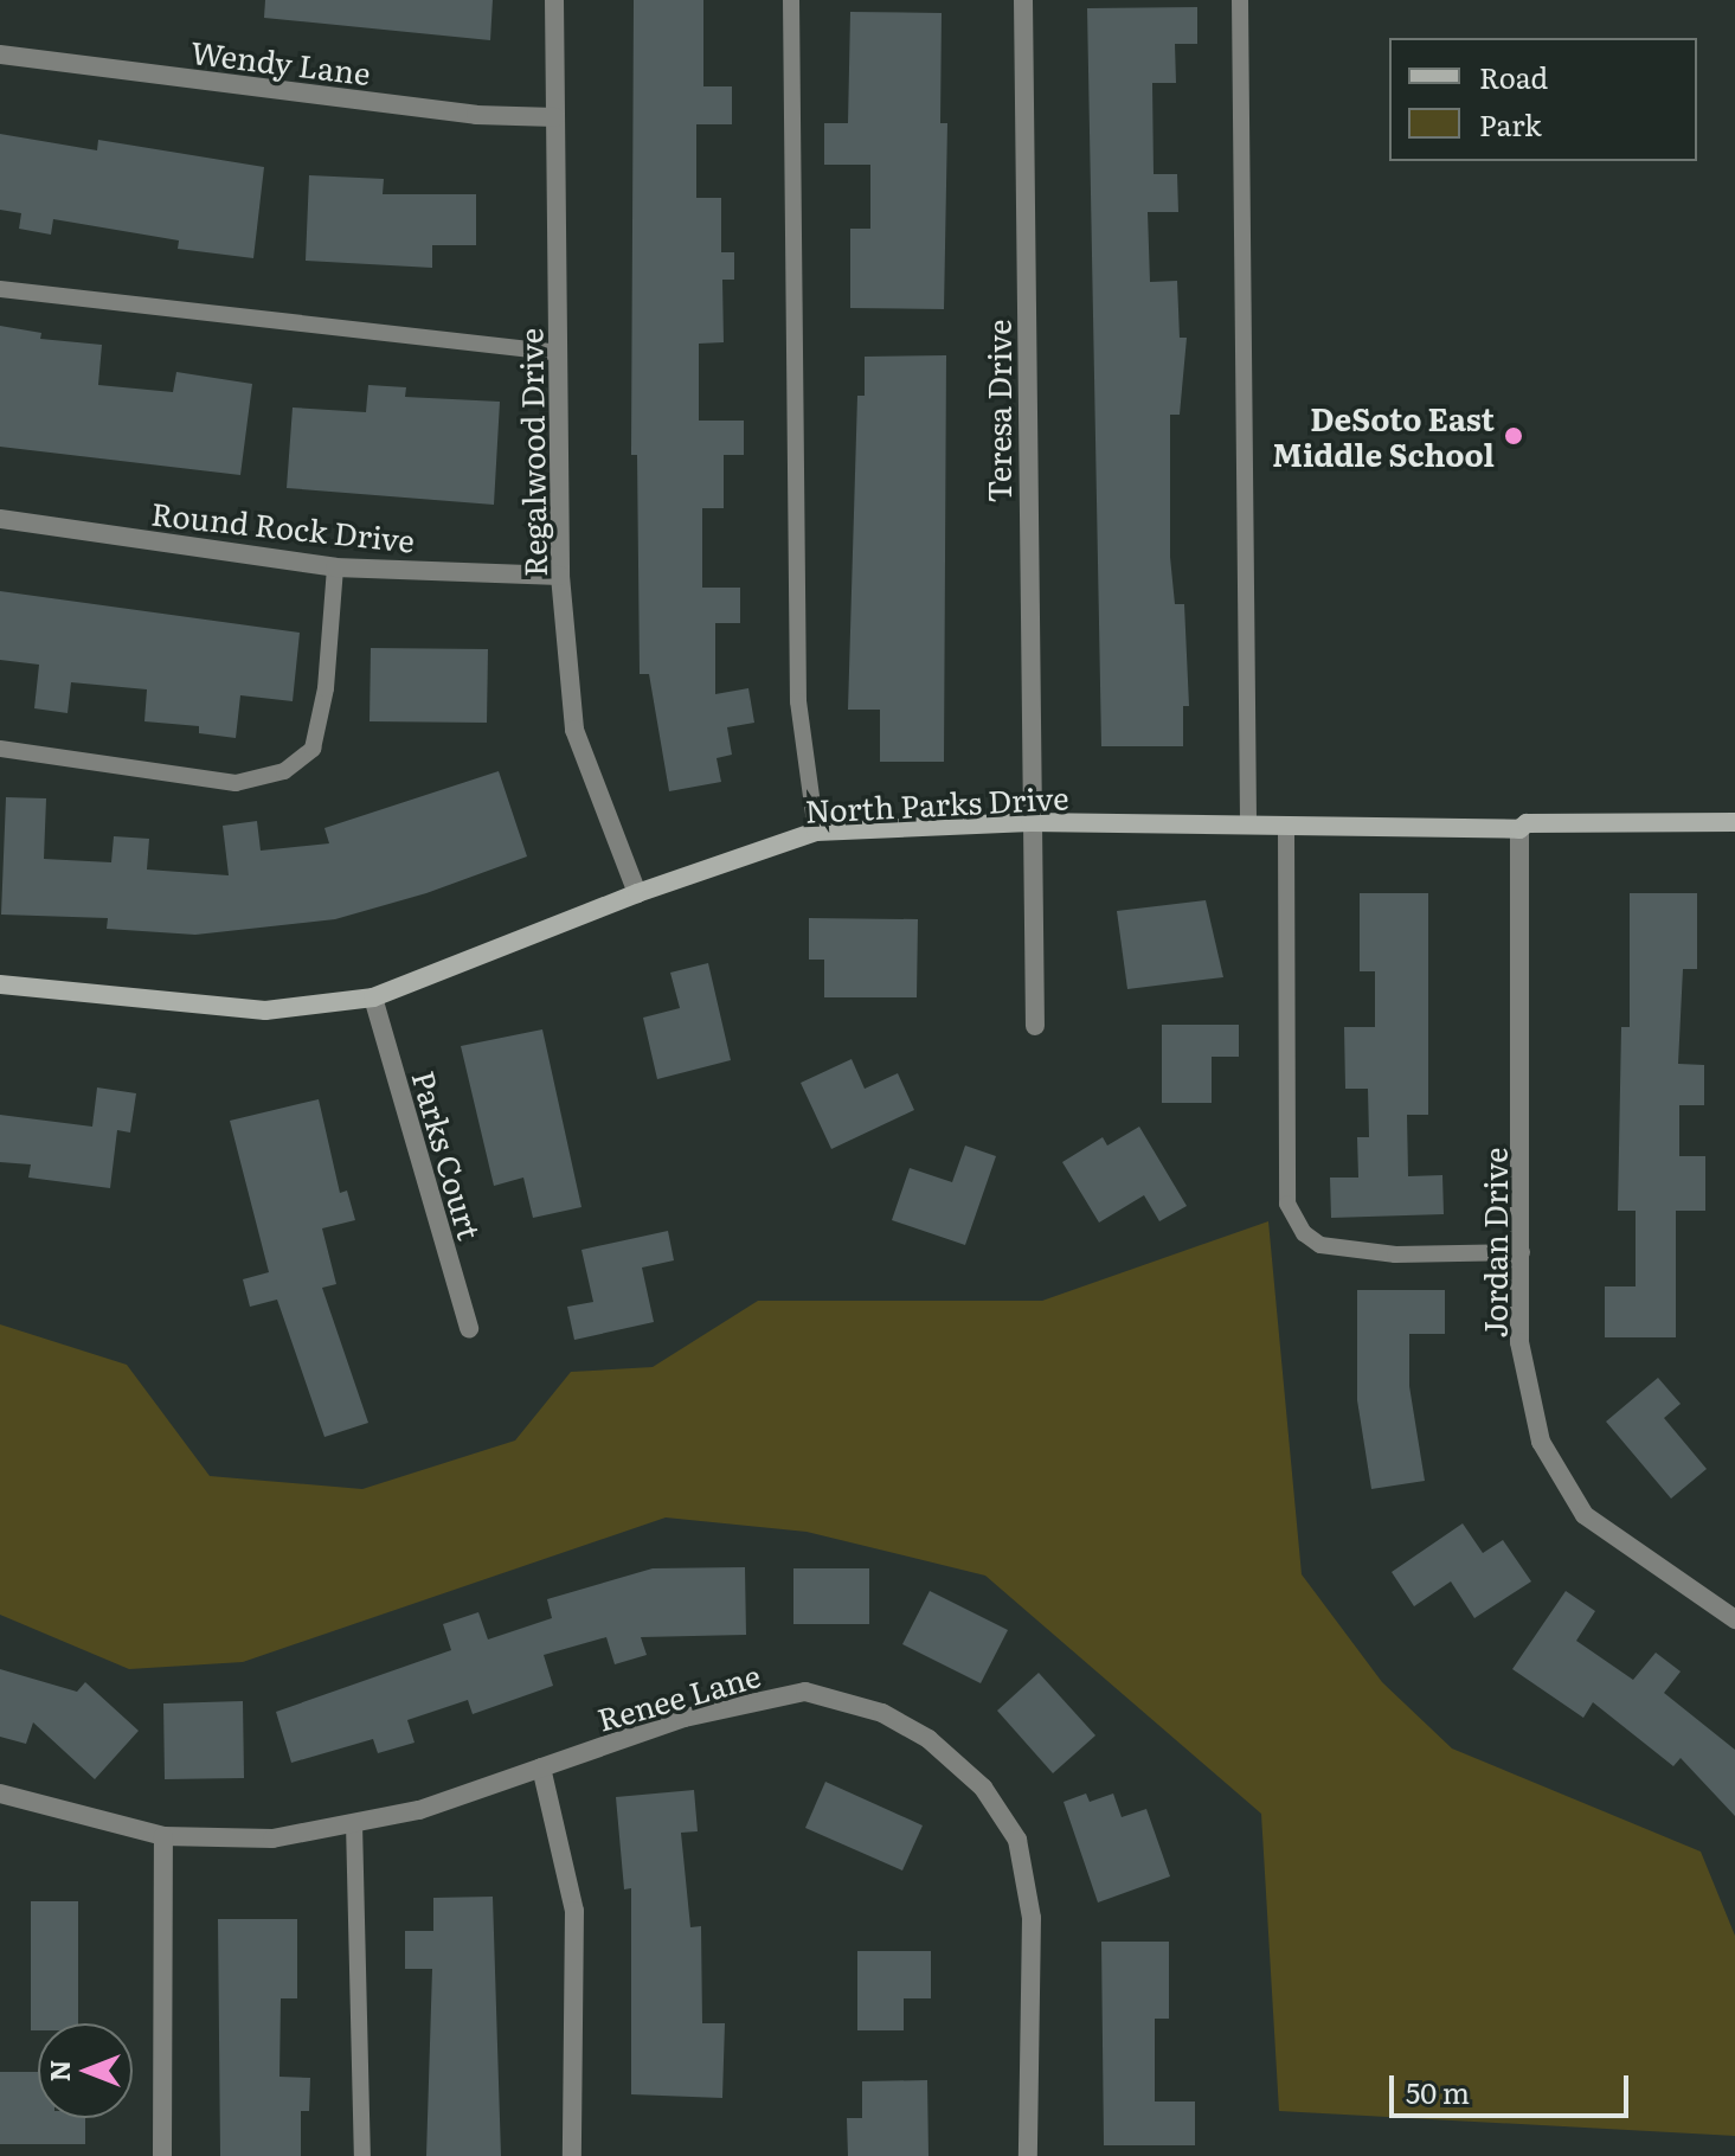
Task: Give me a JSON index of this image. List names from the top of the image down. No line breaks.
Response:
{"streets":{"street":["Wendy Lane","Teresa Drive","Regalwood Drive","Round Rock Drive","North Parks Drive","Parks Court","Jordan Drive","Renee Lane"]},"crossings":[["Wendy Lane","Regalwood Drive"],["Teresa Drive","North Parks Drive"],["Regalwood Drive","Round Rock Drive"],["Regalwood Drive","North Parks Drive"],["North Parks Drive","Parks Court"],["North Parks Drive","Jordan Drive"]],"places":["DeSoto East Middle School"],"legend":["Road","Park"],"scale_bar":"50 m","north":"left"}
